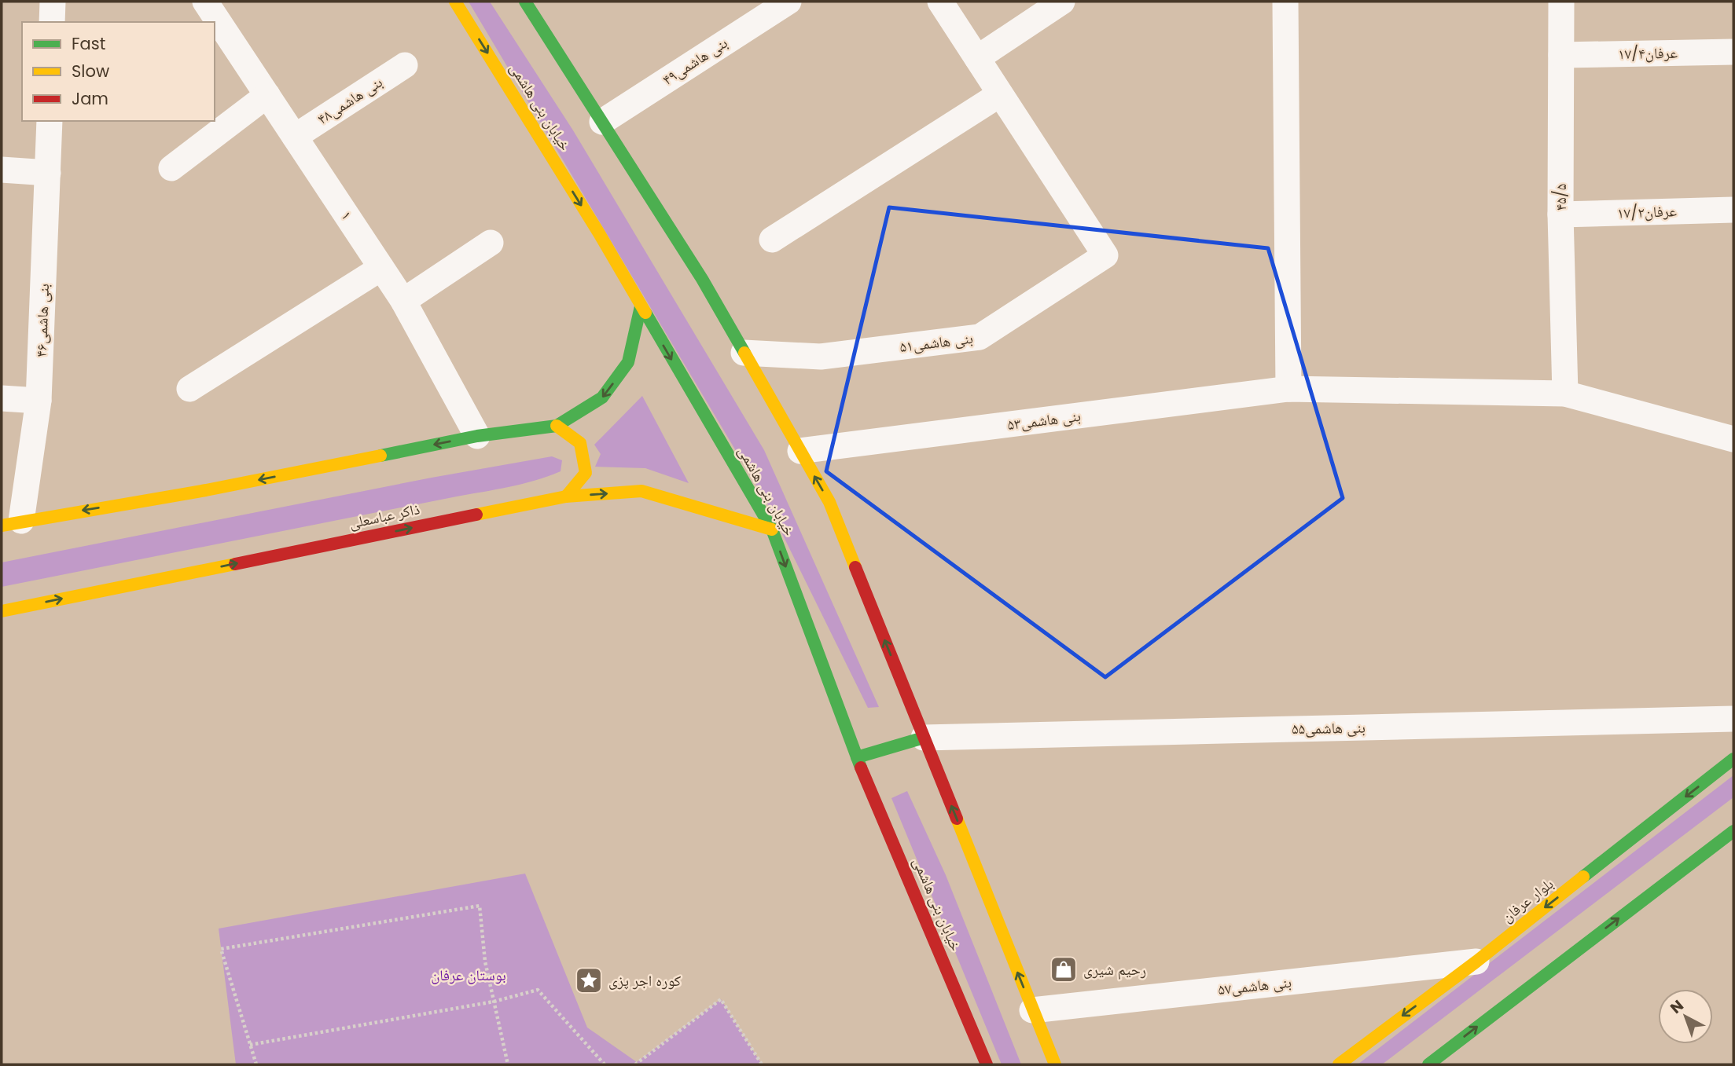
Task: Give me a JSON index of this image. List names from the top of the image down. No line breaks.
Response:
{"streets":{"main road":["خیابان بنی هاشمی","ذاکر عباسعلی","بلوار عرفان"],"street":["۱۷/۴عرفان","بنی هاشمی۴۹","۴۸بنی هاشمی","۴۵/۵","۱۷/۲عرفان","۱","بنی هاشمی۴۶","بنی هاشمی۵۱","بنی هاشمی۵۳","بنی هاشمی۵۵","بنی هاشمی۵۷"]},"crossings":[["۱۷/۴عرفان","۴۵/۵"],["۴۸بنی هاشمی","۱"],["خیابان بنی هاشمی","ذاکر عباسعلی"],["۴۵/۵","۱۷/۲عرفان"],["۴۵/۵","بنی هاشمی۵۳"],["بلوار عرفان","بنی هاشمی۵۷"]],"parks":["بوستان عرفان"],"places":{"shop":["رحیم شیری"],"place":["کوره اجر پزی"]},"legend":["Fast","Slow","Jam"],"north":"top left"}
